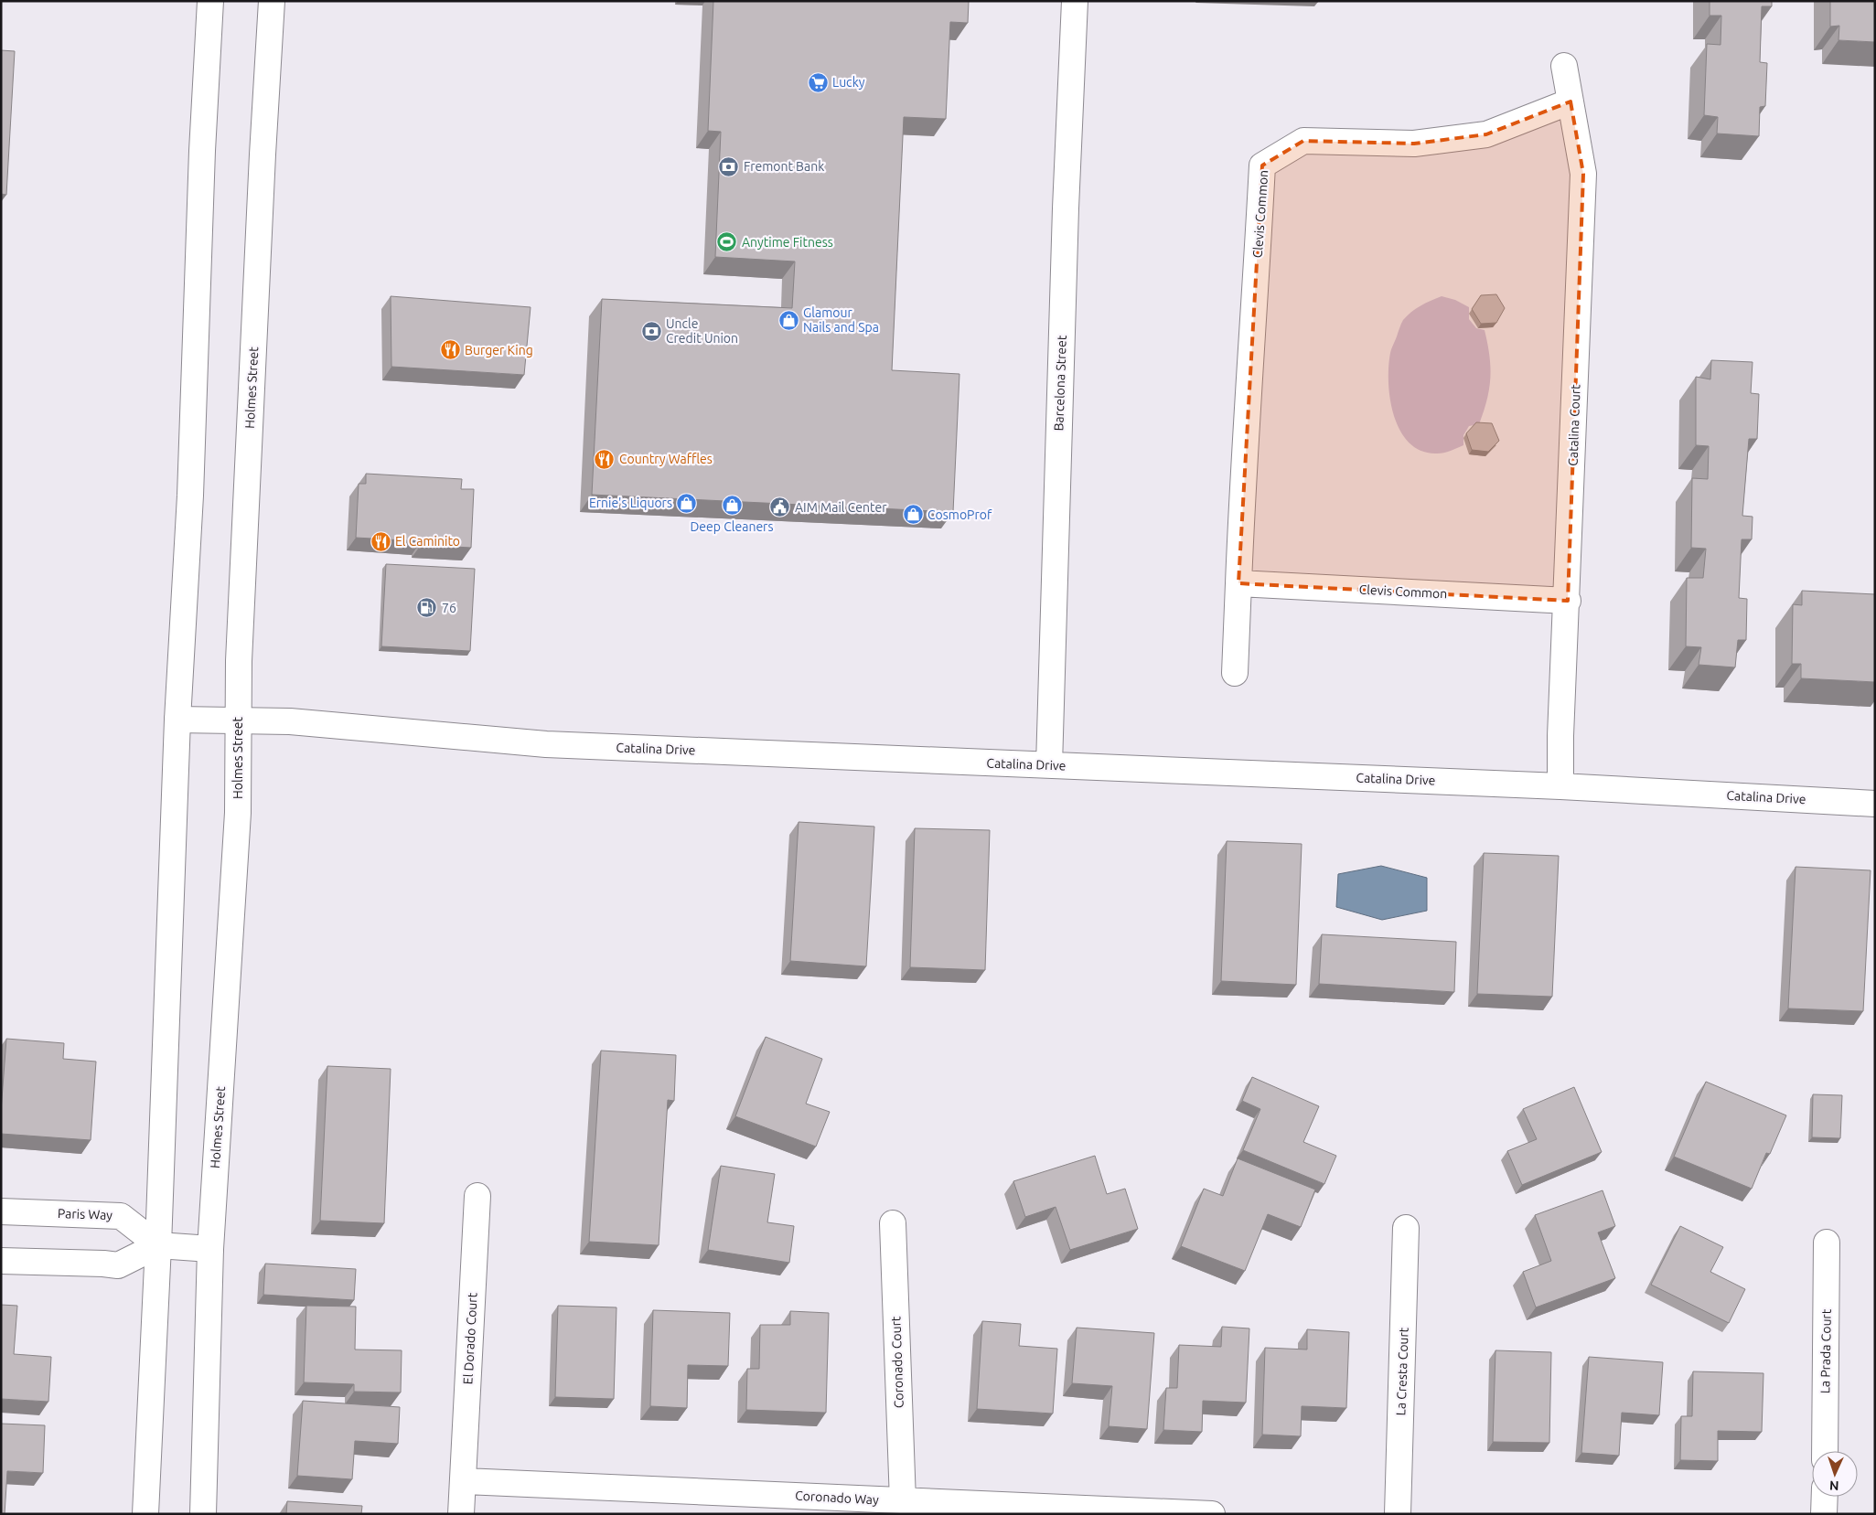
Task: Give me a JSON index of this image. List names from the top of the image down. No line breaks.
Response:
{"streets":{"street":["Clevis Common","Barcelona Street","Holmes Street","Catalina Court","Catalina Drive","Paris Way","El Dorado Court","La Prada Court","Coronado Court","La Cresta Court","Coronado Way"]},"crossings":[["Clevis Common","Catalina Court"],["Barcelona Street","Catalina Drive"],["Holmes Street","Catalina Drive"],["Catalina Court","Catalina Drive"],["El Dorado Court","Coronado Way"],["Coronado Court","Coronado Way"]],"places":{"supermarket":["Lucky"],"bank":["Fremont Bank","Uncle Credit Union"],"sports":["Anytime Fitness"],"shop":["Glamour Nails and Spa","Ernie's Liquors","Deep Cleaners","CosmoProf"],"restaurant":["Burger King","Country Waffles","El Caminito"],"public building":["AIM Mail Center"],"fuel station":["76"]},"north":"bottom"}
